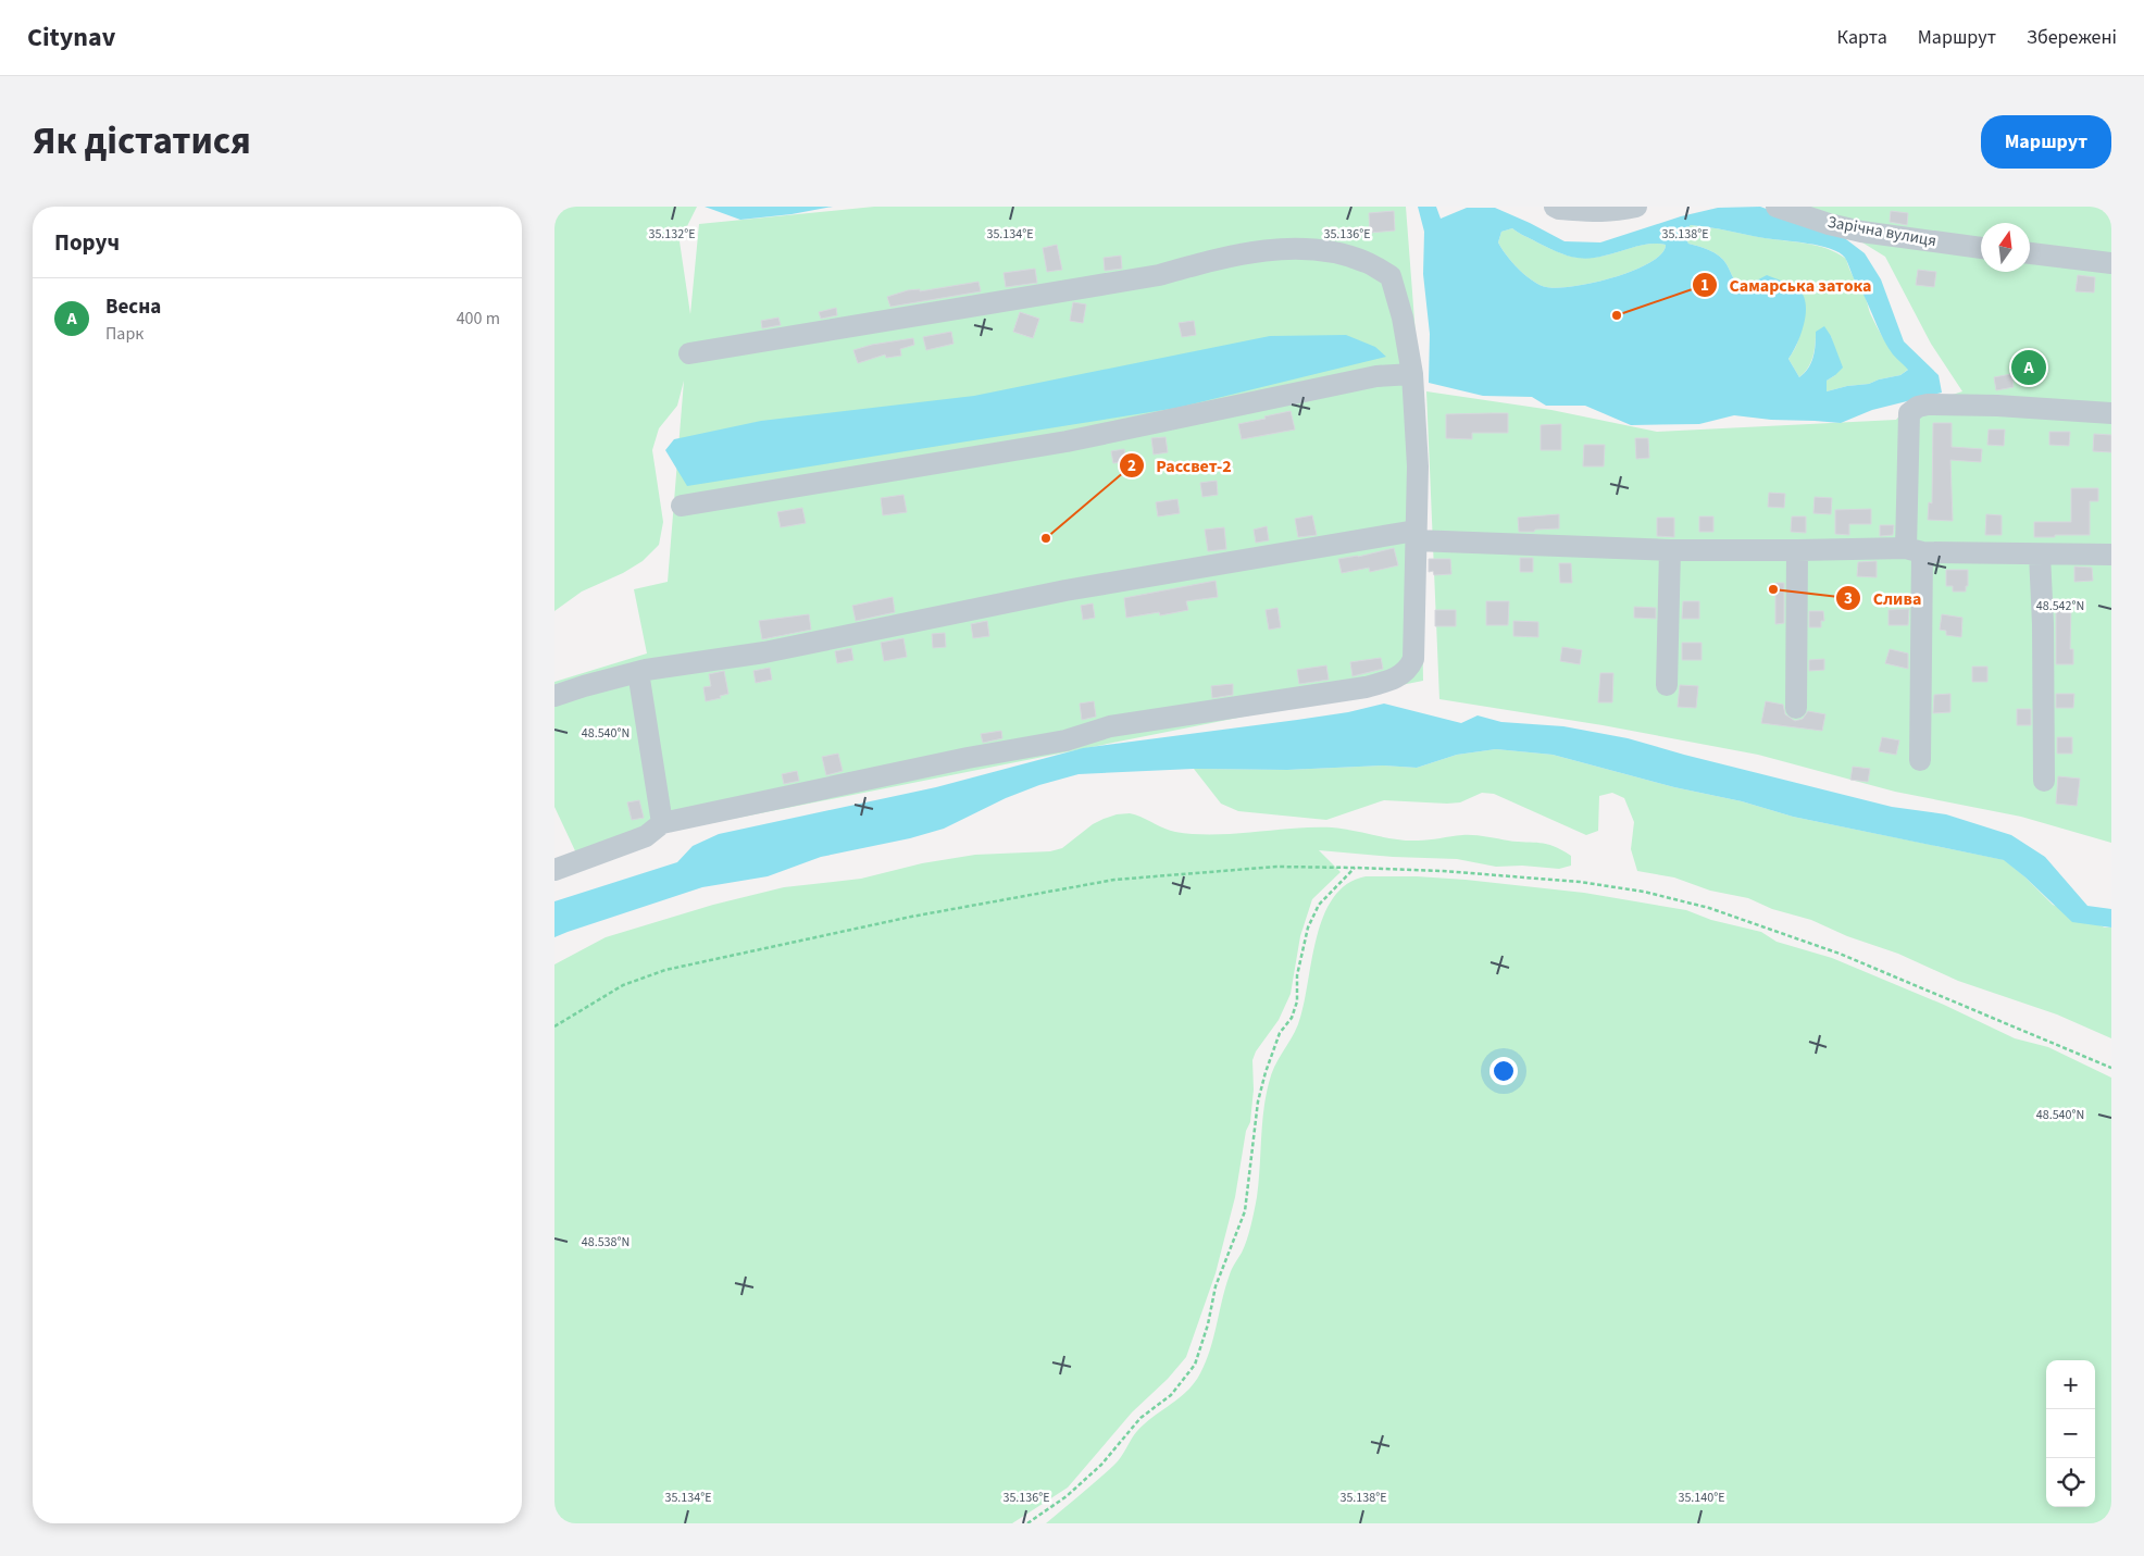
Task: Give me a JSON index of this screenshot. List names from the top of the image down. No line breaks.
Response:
{"streets":{"lane":["Зарічна вулиця"]},"places":["Самарська затока","Рассвет-2","Слива"],"north":"top","page":{"header":"Citynav","nav":["Карта","Маршрут","Збережені"],"title":"Як дістатися","buttons":"Маршрут","heading":"Поруч","list":[{"mark":"A","name":"Весна","note":"Парк","value":"400 m"}],"pins":"A","map_buttons":["+","−"]},"coordinates":["35.132°E","35.134°E","35.136°E","35.138°E","48.542°N","48.540°N","48.538°N","35.140°E"]}
